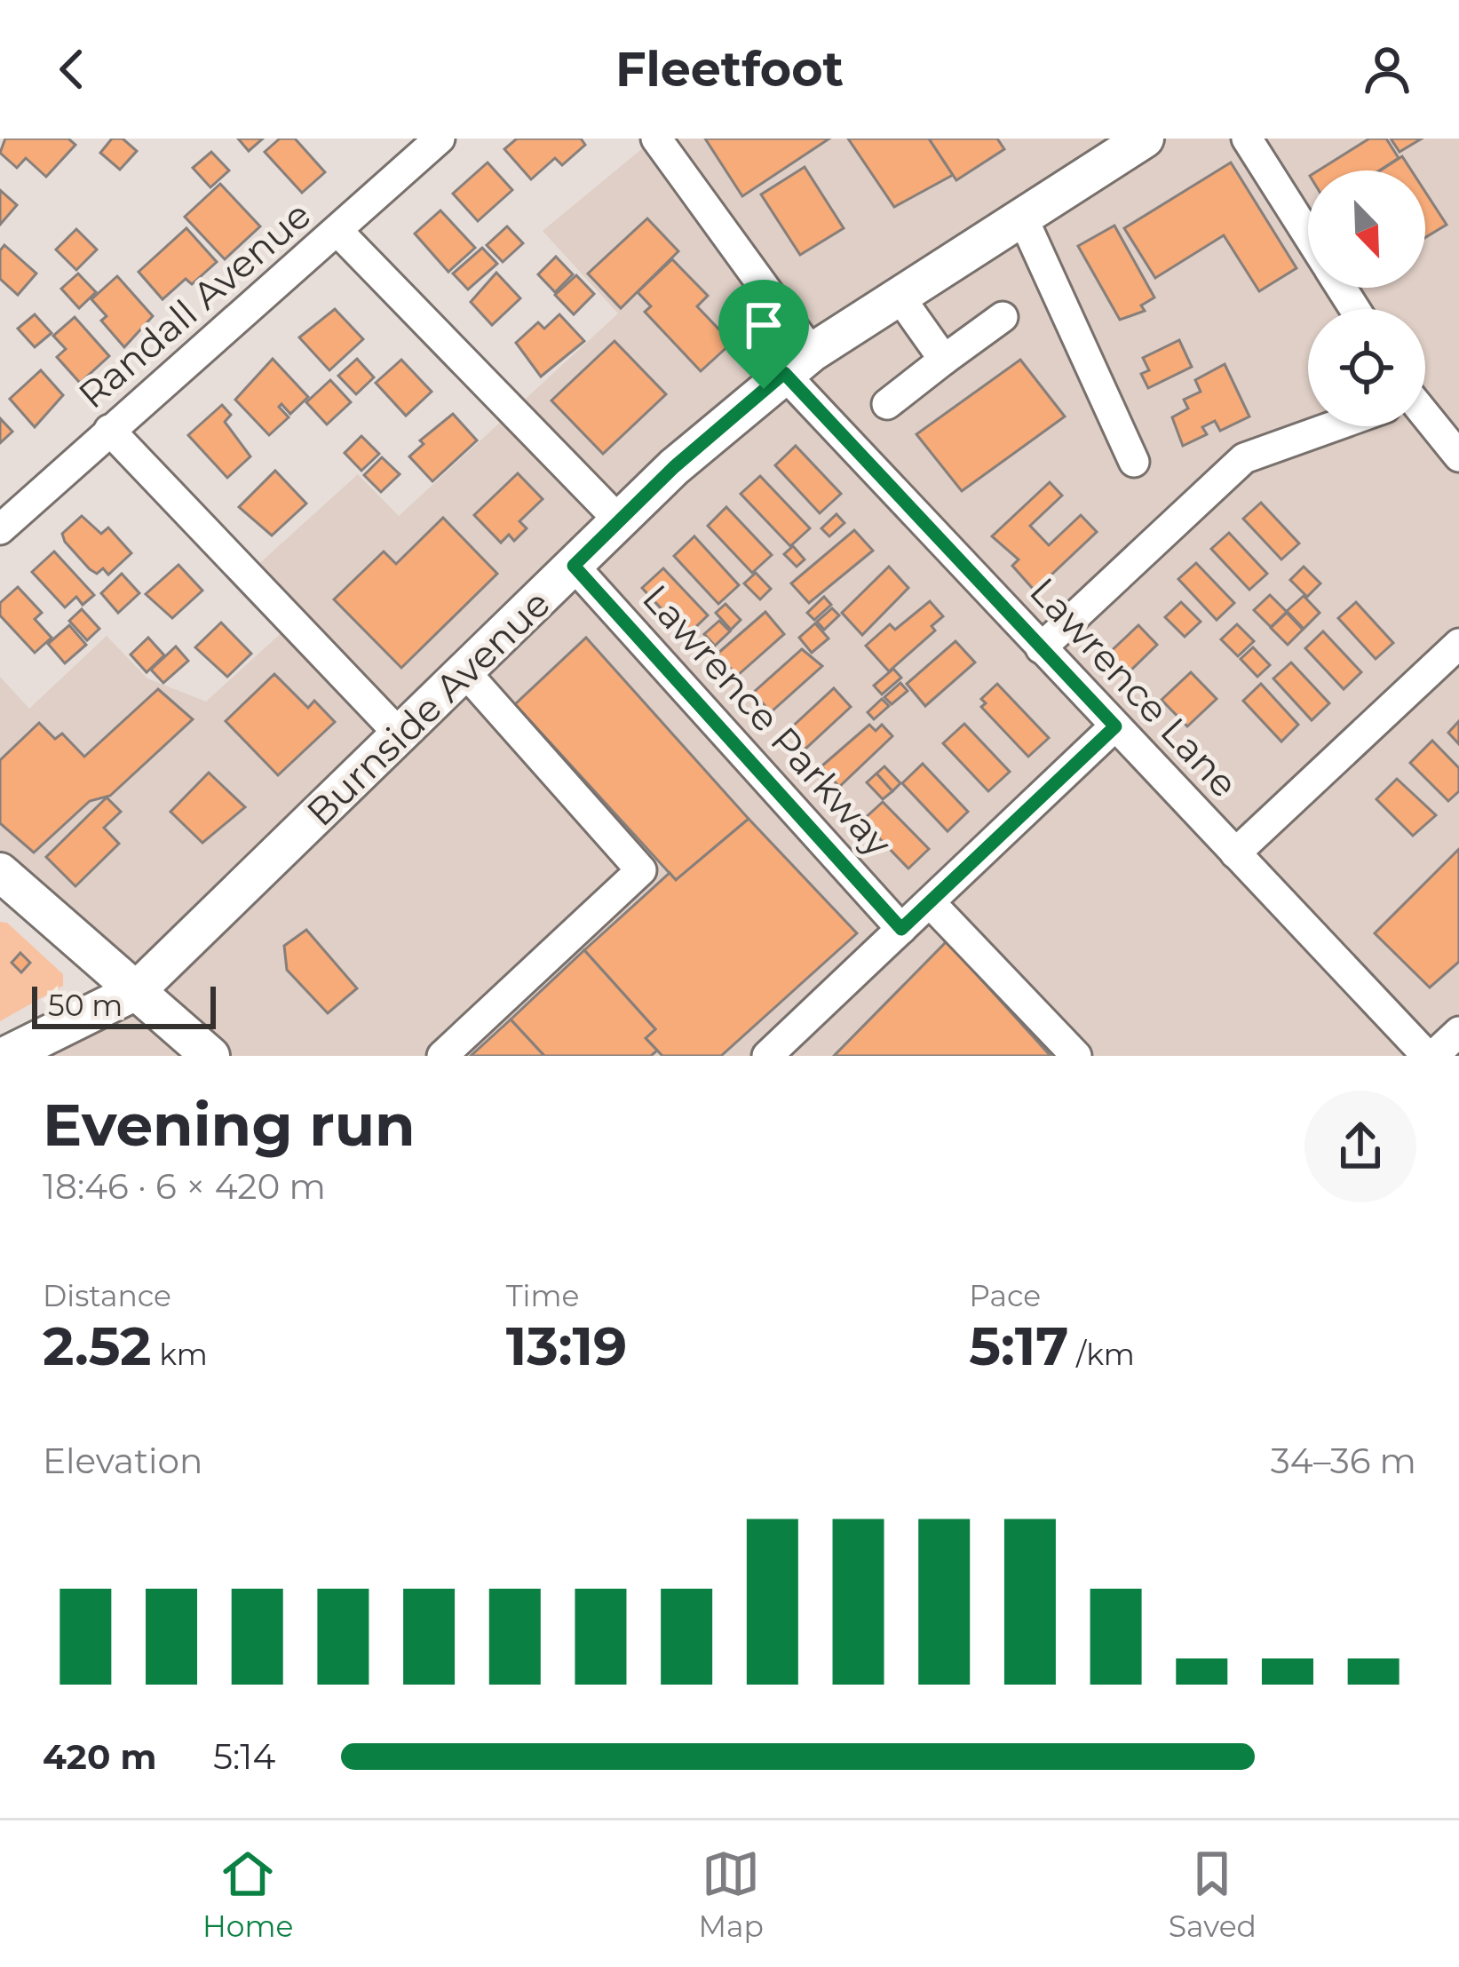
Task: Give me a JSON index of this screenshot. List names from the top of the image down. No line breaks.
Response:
{"streets":{"main road":["Burnside Avenue"],"street":["Randall Avenue","Lawrence Lane","Lawrence Parkway"]},"crossings":[["Lawrence Lane","Burnside Avenue"],["Burnside Avenue","Lawrence Parkway"]],"scale_bar":"50 m","north":"bottom right","page":{"header":"Fleetfoot","scale":"50 m","heading":["Evening run","18:46 · 6 × 420 m"],"stats":[["Distance","2.52 km"],["Time","13:19"],["Pace","5:17 /km"]],"chart":["Elevation","34–36 m"],"list":[{"name":"420 m","note":"5:14"}],"tabs":["Home","Map","Saved"]}}
